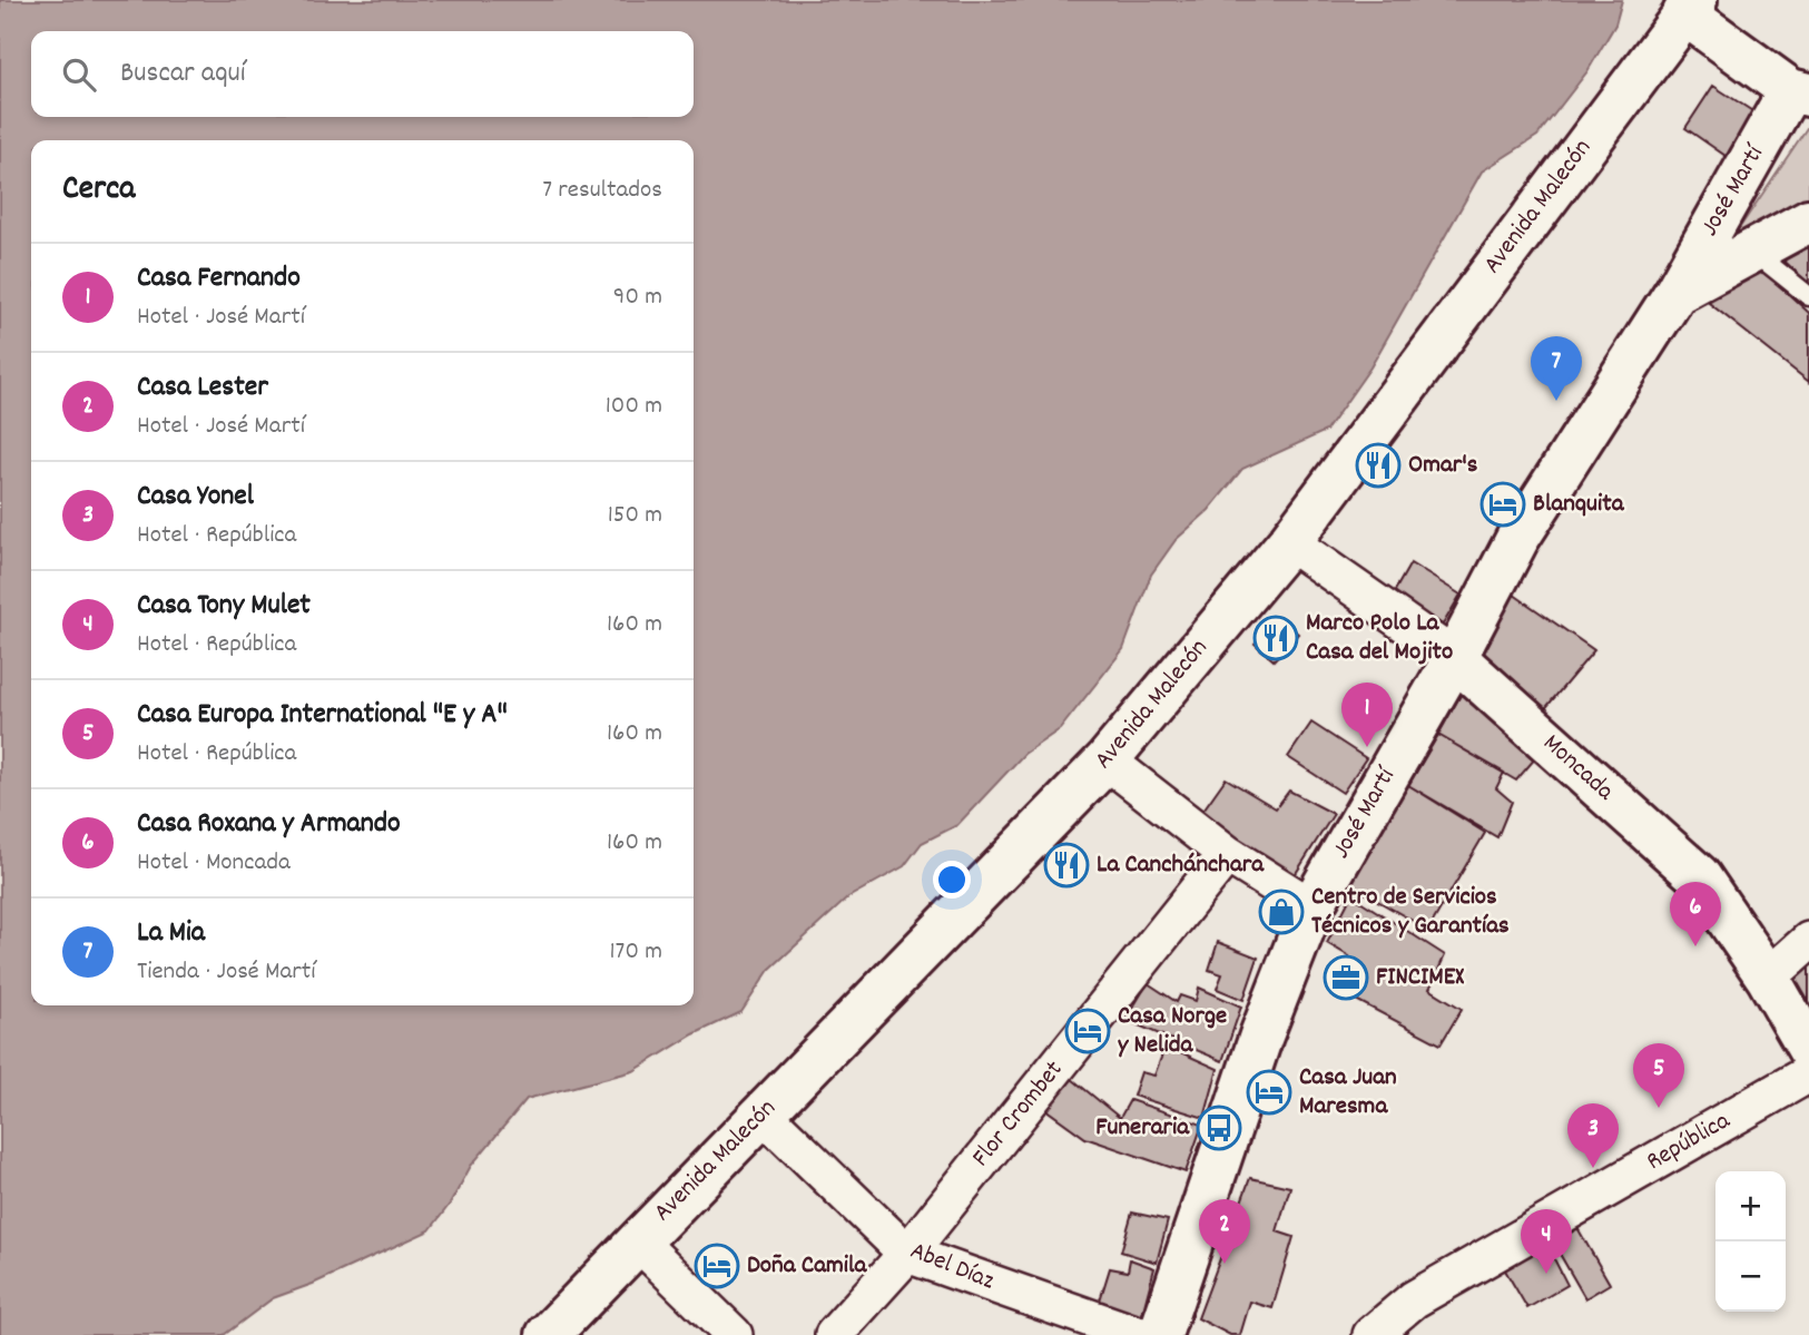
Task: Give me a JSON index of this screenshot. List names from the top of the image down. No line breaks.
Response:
{"streets":{"main road":["José Martí","Avenida Malecón","Moncada"],"street":["Flor Crombet","República","Abel Díaz"]},"crossings":[["José Martí","Moncada"],["José Martí","Abel Díaz"],["Avenida Malecón","Moncada"],["Avenida Malecón","Abel Díaz"],["Flor Crombet","Abel Díaz"]],"places":{"restaurant":["Omar's","Marco Polo La Casa del Mojito","La Canchánchara"],"hotel":["Blanquita","Casa Norge y Nelida","Casa Juan Maresma","Doña Camila"],"shop":["Centro de Servicios Técnicos y Garantías"],"office":["FINCIMEX"],"bus stop":["Funeraria"]},"page":{"search":"Buscar aquí","heading":["Cerca","7 resultados"],"list":[{"mark":"1","name":"Casa Fernando","note":"Hotel · José Martí","value":"90 m"},{"mark":"2","name":"Casa Lester","note":"Hotel · José Martí","value":"100 m"},{"mark":"3","name":"Casa Yonel","note":"Hotel · República","value":"150 m"},{"mark":"4","name":"Casa Tony Mulet","note":"Hotel · República","value":"160 m"},{"mark":"5","name":"Casa Europa International \"E y A\"","note":"Hotel · República","value":"160 m"},{"mark":"6","name":"Casa Roxana y Armando","note":"Hotel · Moncada","value":"160 m"},{"mark":"7","name":"La Mia","note":"Tienda · José Martí","value":"170 m"}],"pins":["7","1","6","5","3","2","4"],"map_buttons":["+","−"]}}
